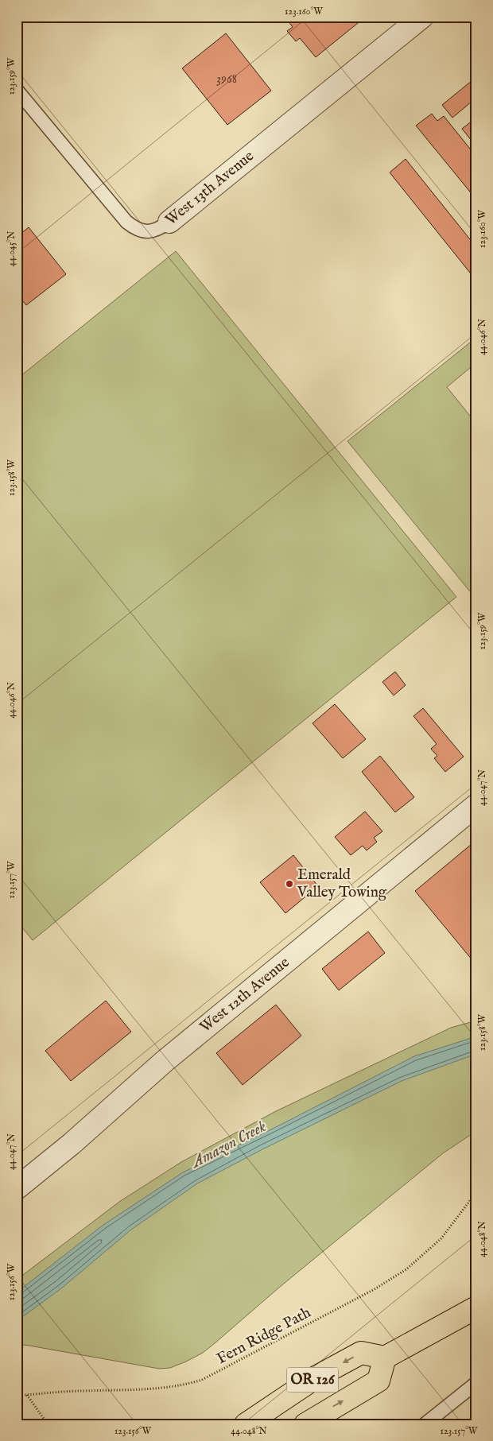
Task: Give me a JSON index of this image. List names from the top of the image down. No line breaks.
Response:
{"streets":{"main road":["OR 126"],"street":["West 13th Avenue","West 12th Avenue"],"path":["Fern Ridge Path"]},"water":["Amazon Creek"],"places":["Emerald Valley Towing"],"house_numbers":["3968"],"coordinates":["123.160°W","123.159°W","44.045°N","44.046°N","123.158°W","44.047°N","123.157°W","44.048°N","123.156°W"]}
